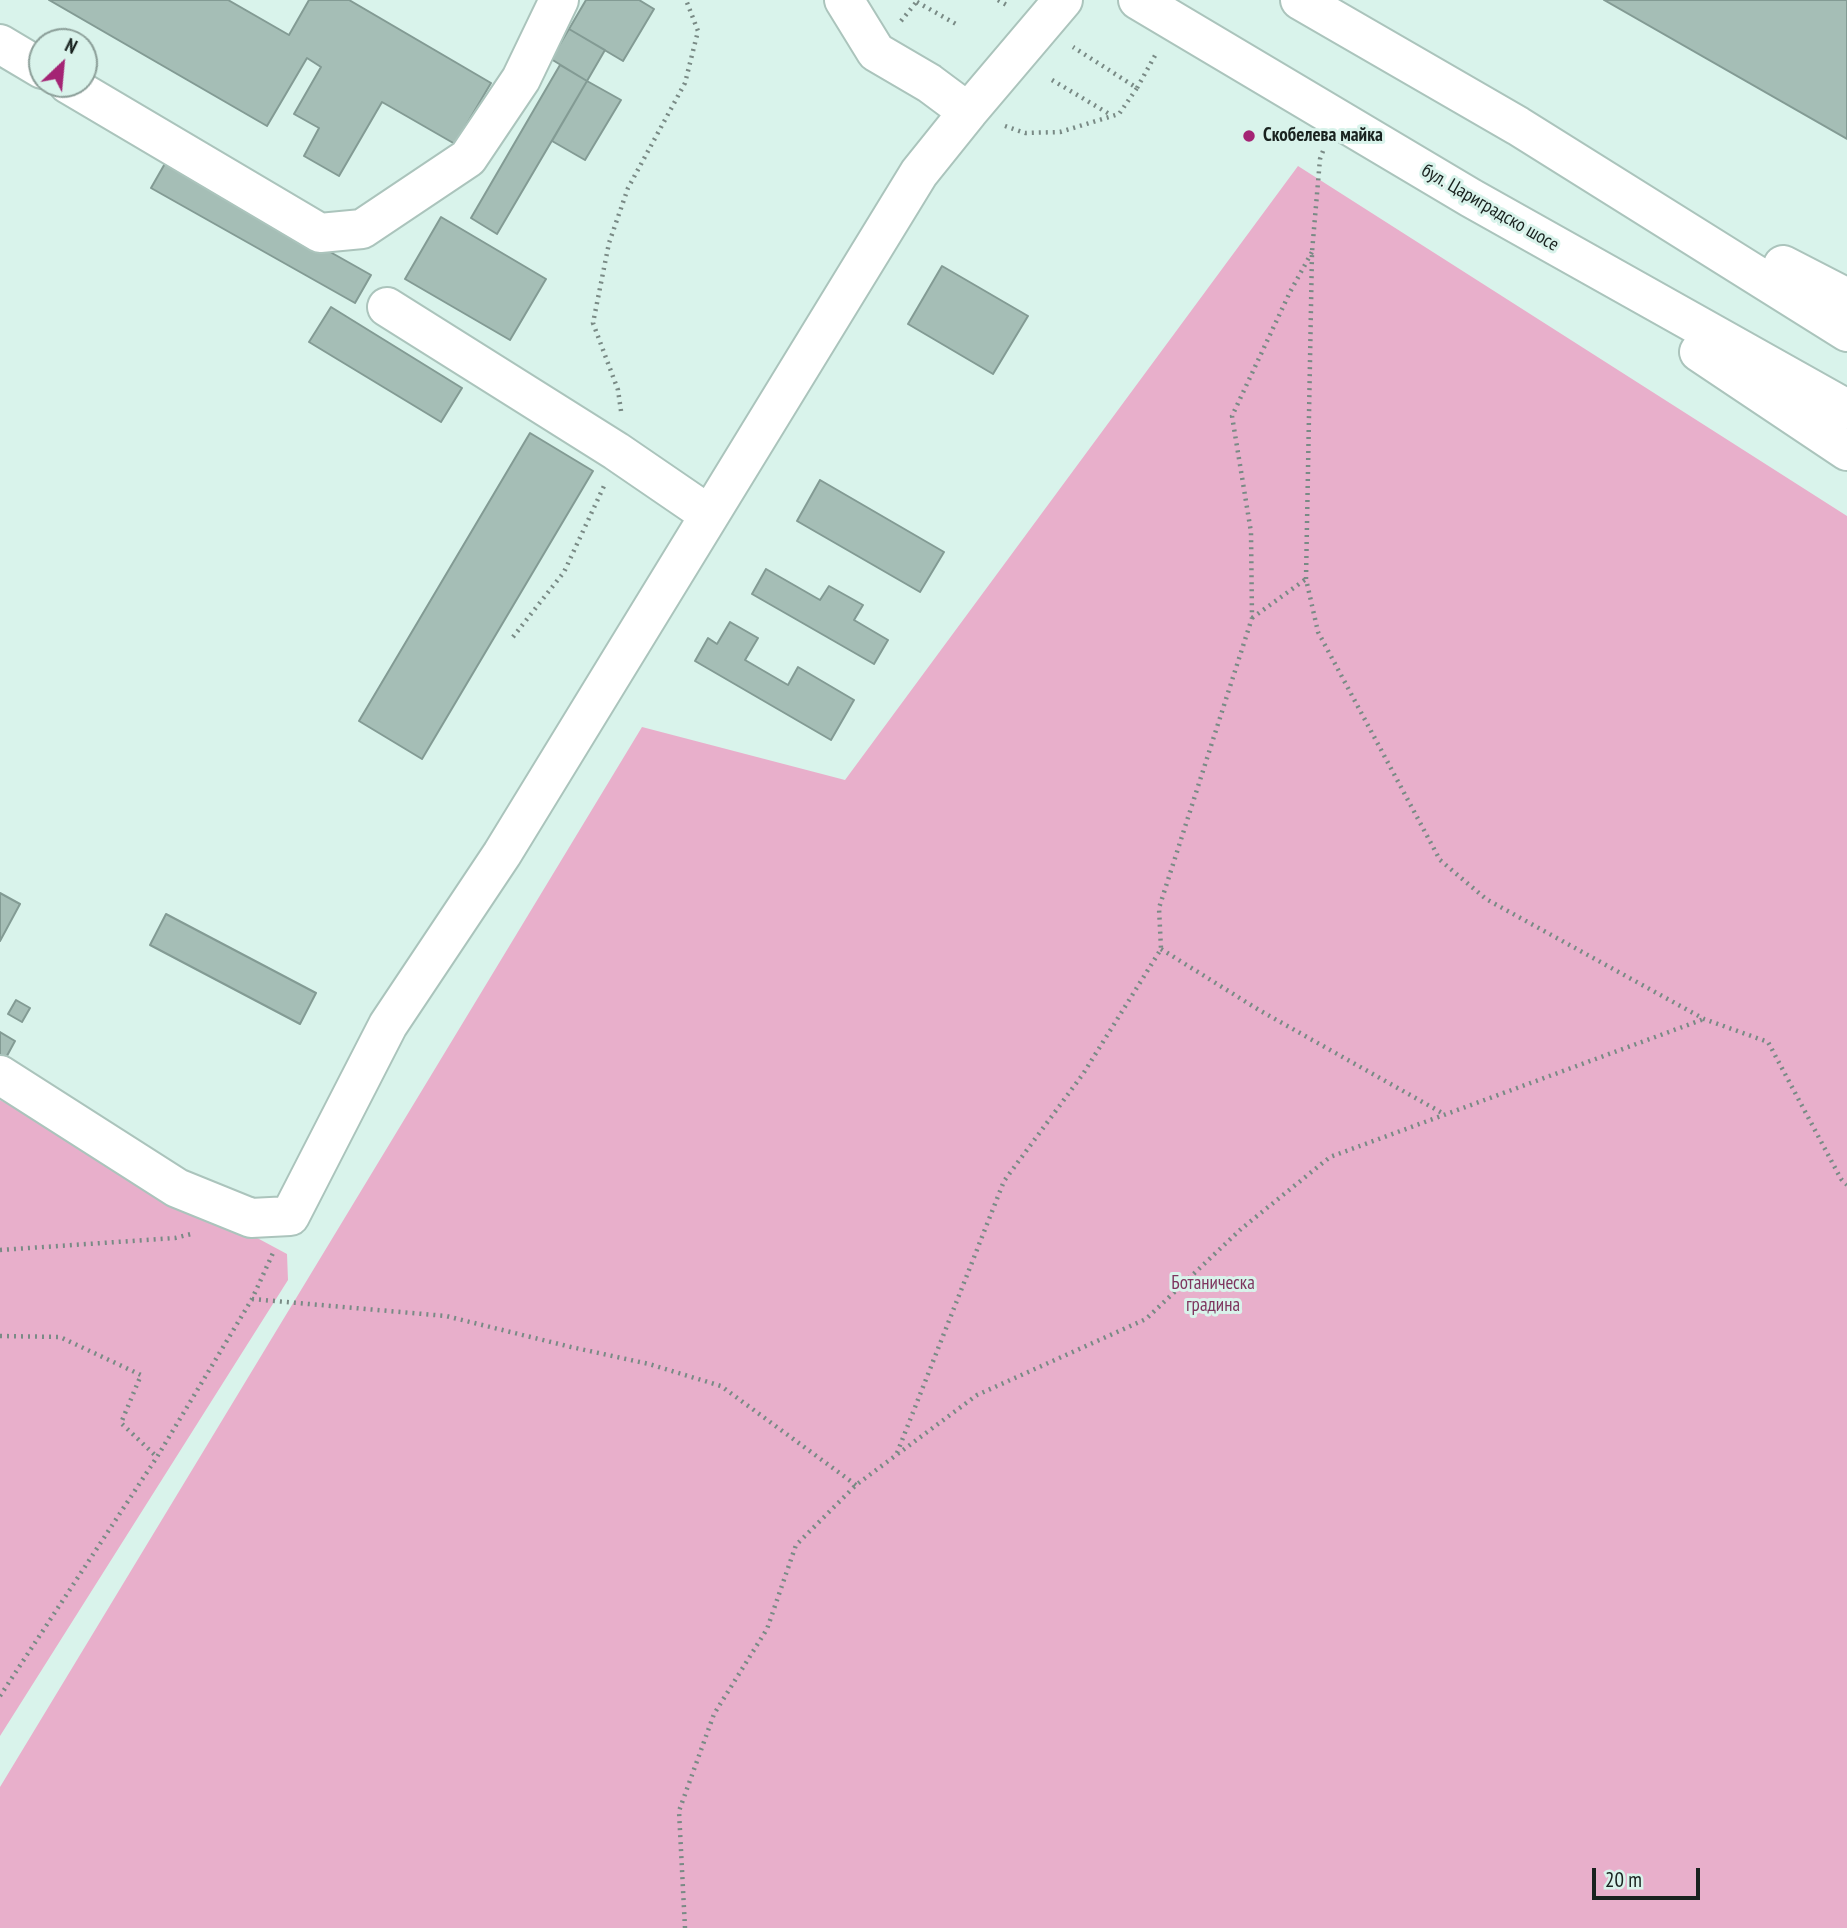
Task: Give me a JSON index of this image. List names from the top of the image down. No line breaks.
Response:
{"streets":{"main road":["бул. Цариградско шосе"]},"parks":["Ботаническа градина"],"places":["Скобелева майка"],"scale_bar":"20 m","north":"top right"}
